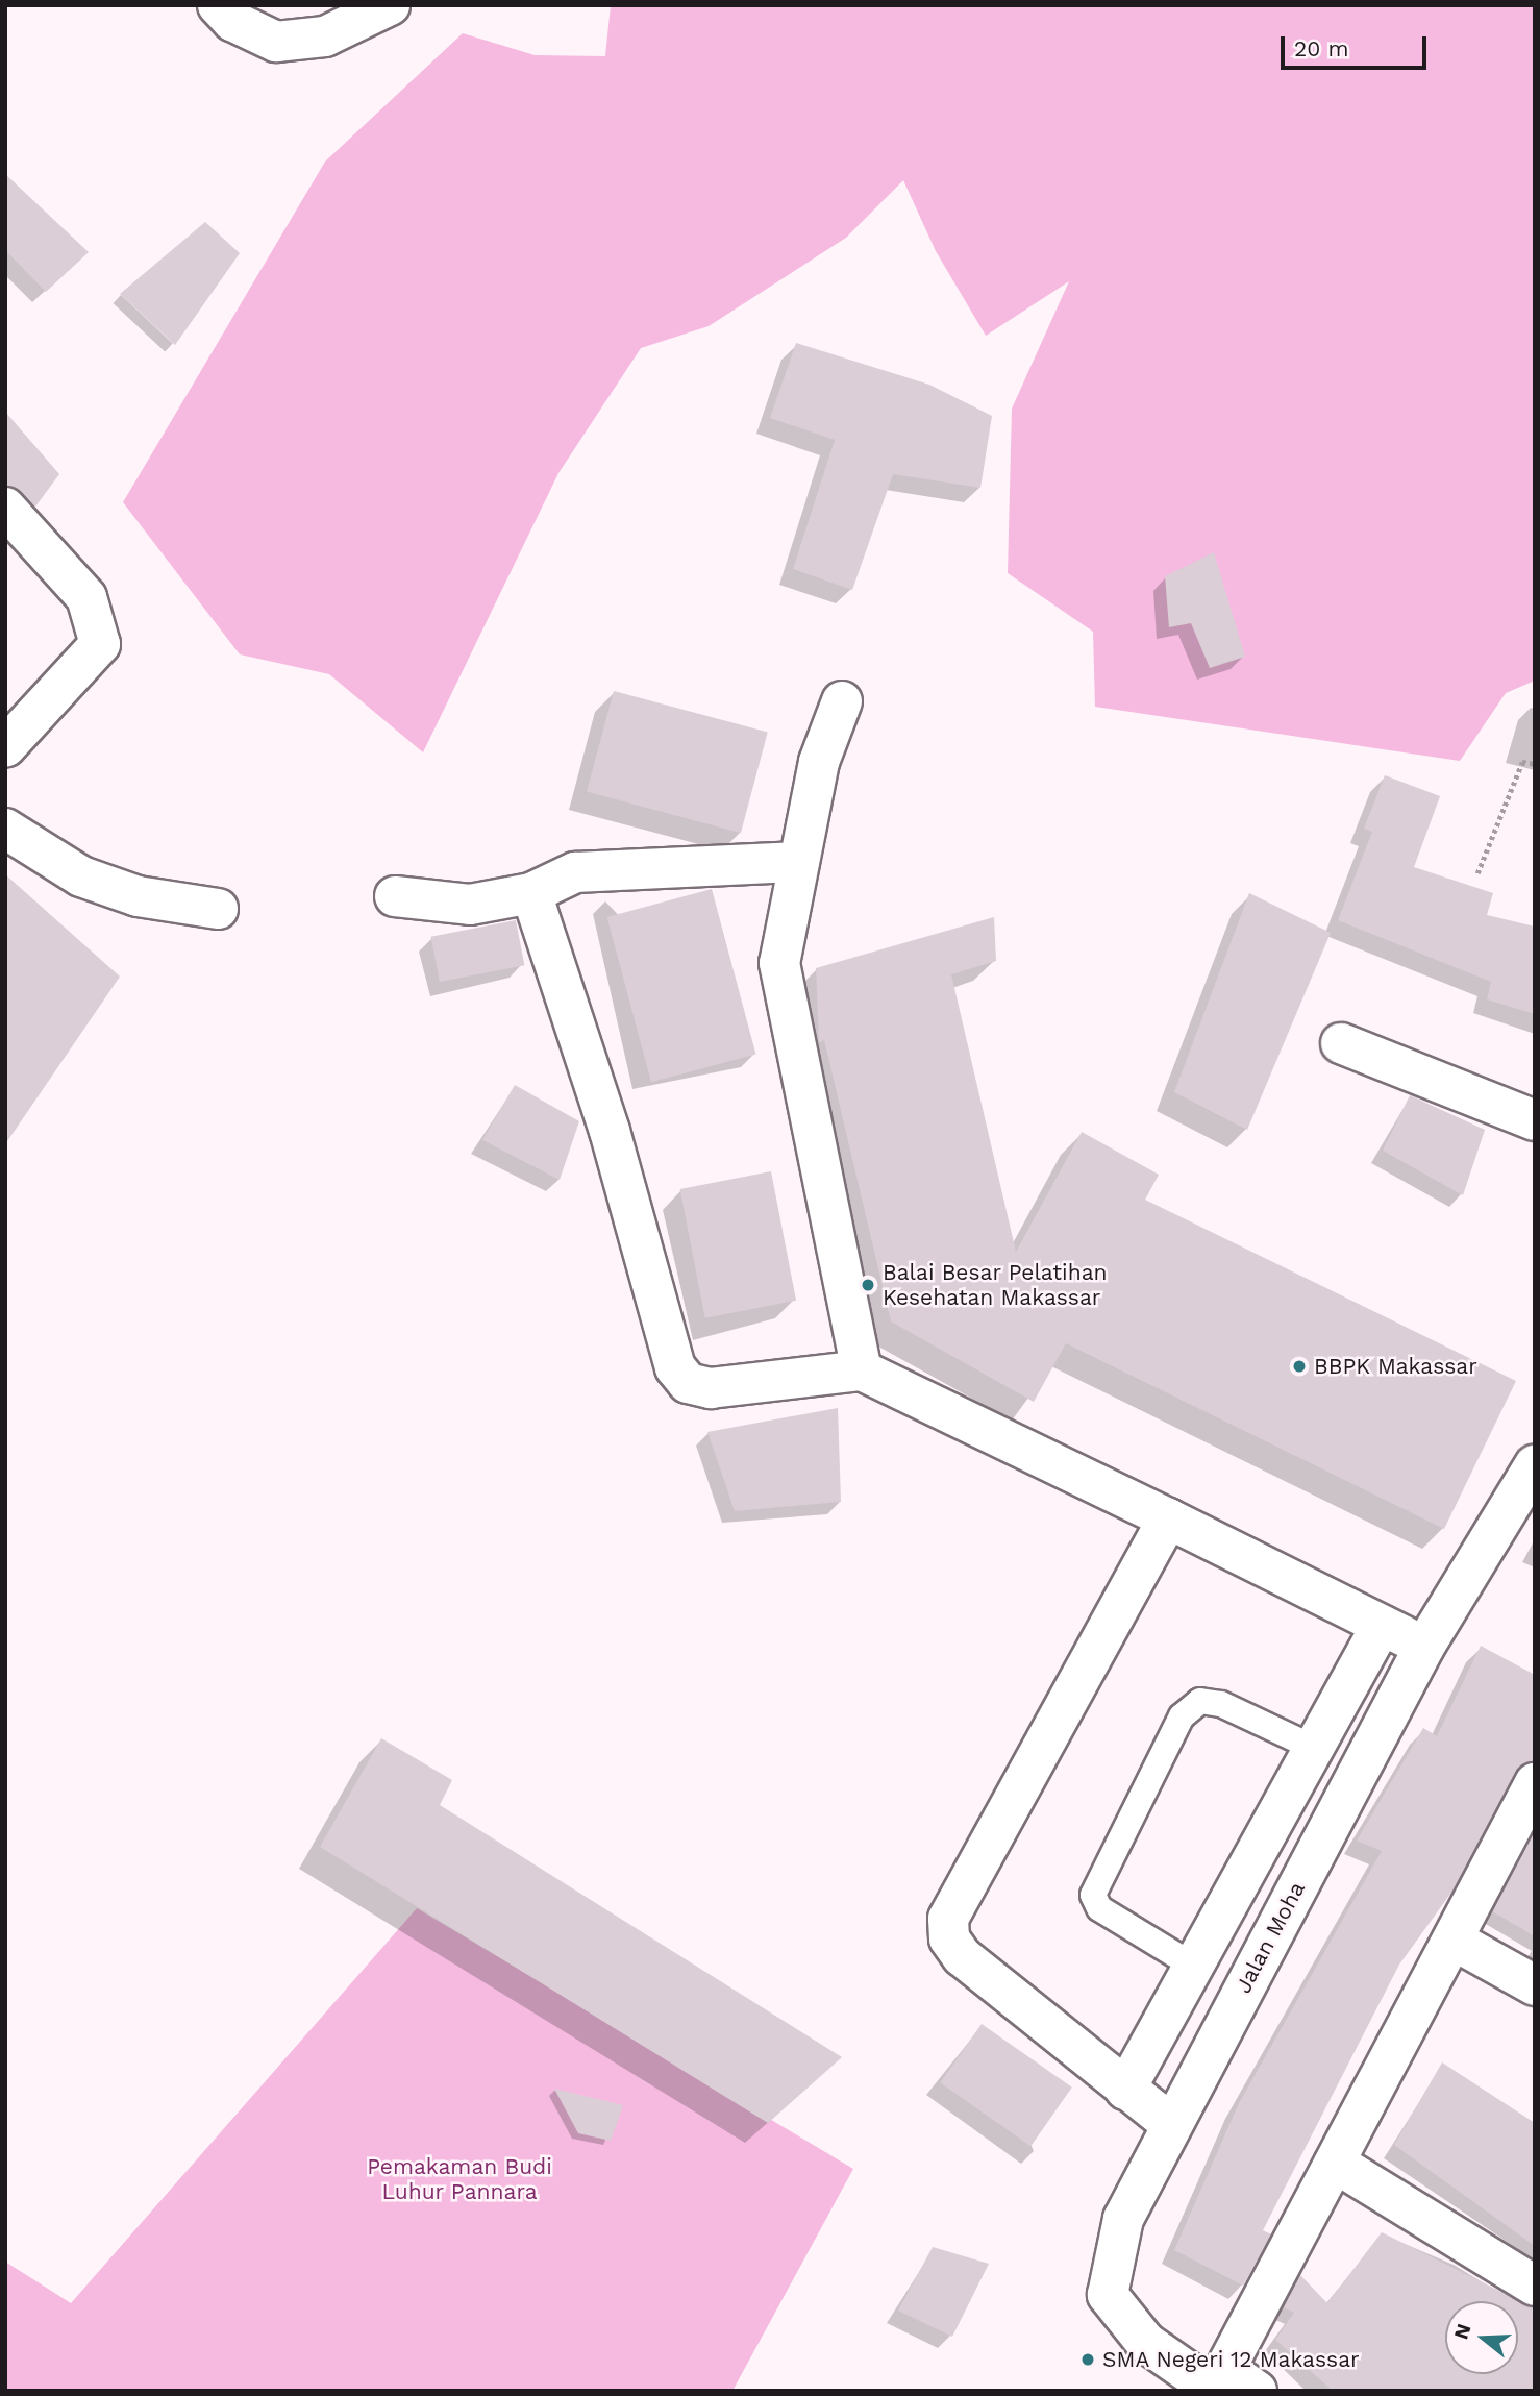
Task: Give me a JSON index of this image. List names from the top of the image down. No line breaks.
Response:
{"streets":{"street":["Jalan Moha"]},"parks":["Pemakaman Budi Luhur Pannara"],"places":["Balai Besar Pelatihan Kesehatan Makassar","BBPK Makassar","SMA Negeri 12 Makassar"],"scale_bar":"20 m","north":"left"}
